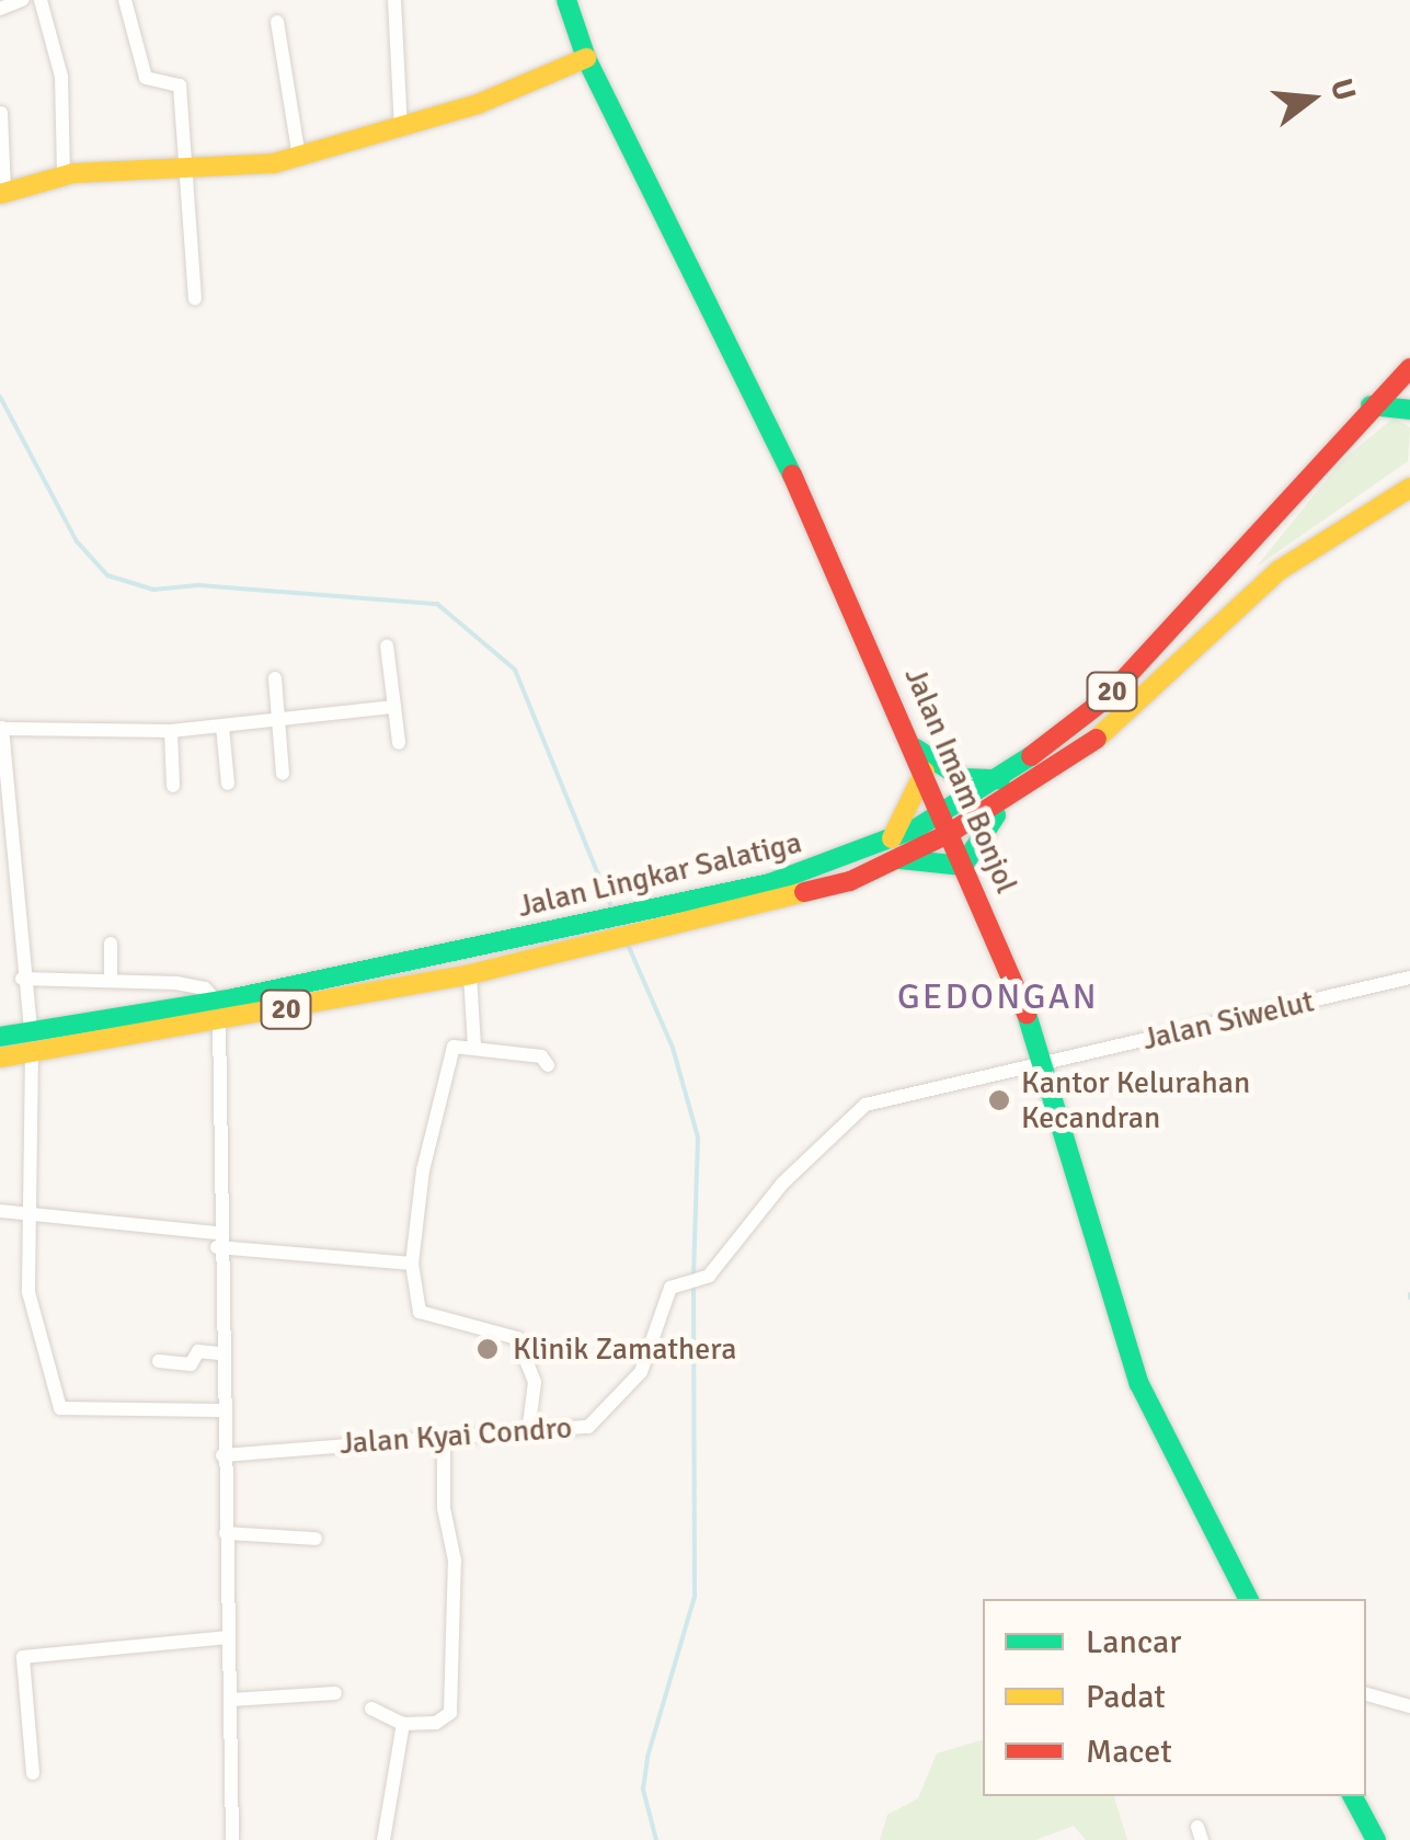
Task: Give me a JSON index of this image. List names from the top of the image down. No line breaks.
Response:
{"streets":{"main road":["20","Jalan Imam Bonjol","Jalan Lingkar Salatiga"],"street":["Jalan Siwelut","Jalan Kyai Condro"]},"crossings":[["Jalan Imam Bonjol","Jalan Lingkar Salatiga"],["Jalan Imam Bonjol","Jalan Siwelut"],["Jalan Imam Bonjol","Jalan Kyai Condro"],["Jalan Siwelut","Jalan Kyai Condro"]],"districts":["GEDONGAN"],"places":["Kantor Kelurahan Kecandran","Klinik Zamathera"],"legend":["Lancar","Padat","Macet"],"north":"right"}
